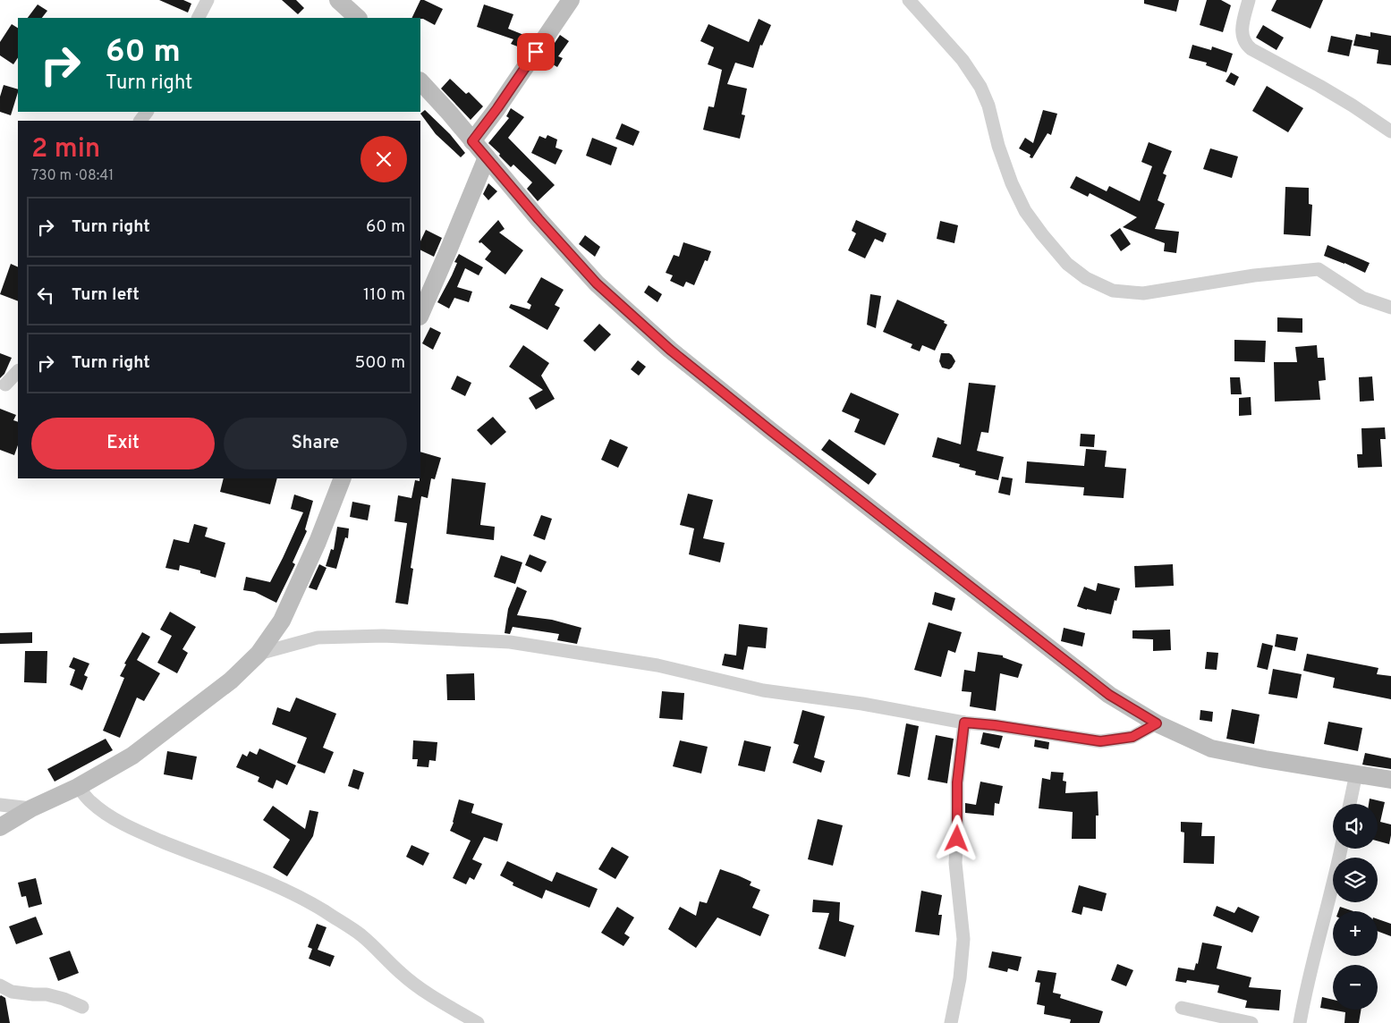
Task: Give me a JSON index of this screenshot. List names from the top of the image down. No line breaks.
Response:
{"page":{"turn":["60 m","Turn right"],"heading":["2 min","730 m · 08:41"],"list":[{"name":"Turn right","value":"60 m"},{"name":"Turn left","value":"110 m"},{"name":"Turn right","value":"500 m"}],"buttons":["Exit","Share"],"map_buttons":["+","−"]}}
